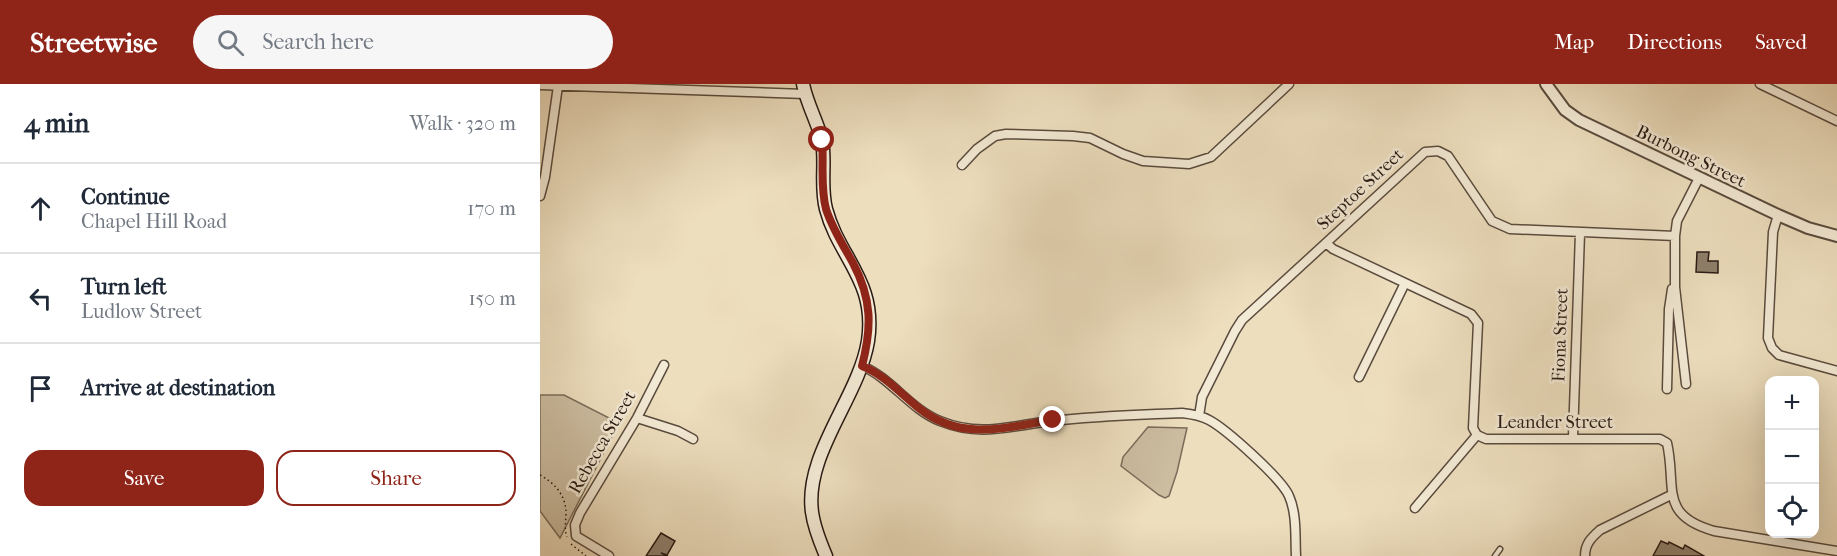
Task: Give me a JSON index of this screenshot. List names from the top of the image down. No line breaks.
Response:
{"streets":{"street":["Burbong Street","Steptoe Street","Fiona Street","Leander Street","Rebecca Street"]},"crossings":[["Steptoe Street","Fiona Street"],["Steptoe Street","Leander Street"],["Fiona Street","Leander Street"]],"page":{"header":"Streetwise","search":"Search here","nav":["Map","Directions","Saved"],"heading":["4 min","Walk · 320 m"],"list":[["Continue","Chapel Hill Road","170 m"],["Turn left","Ludlow Street","150 m"],"Arrive at destination"],"map_buttons":["+","−"],"buttons":["Save","Share"]}}
